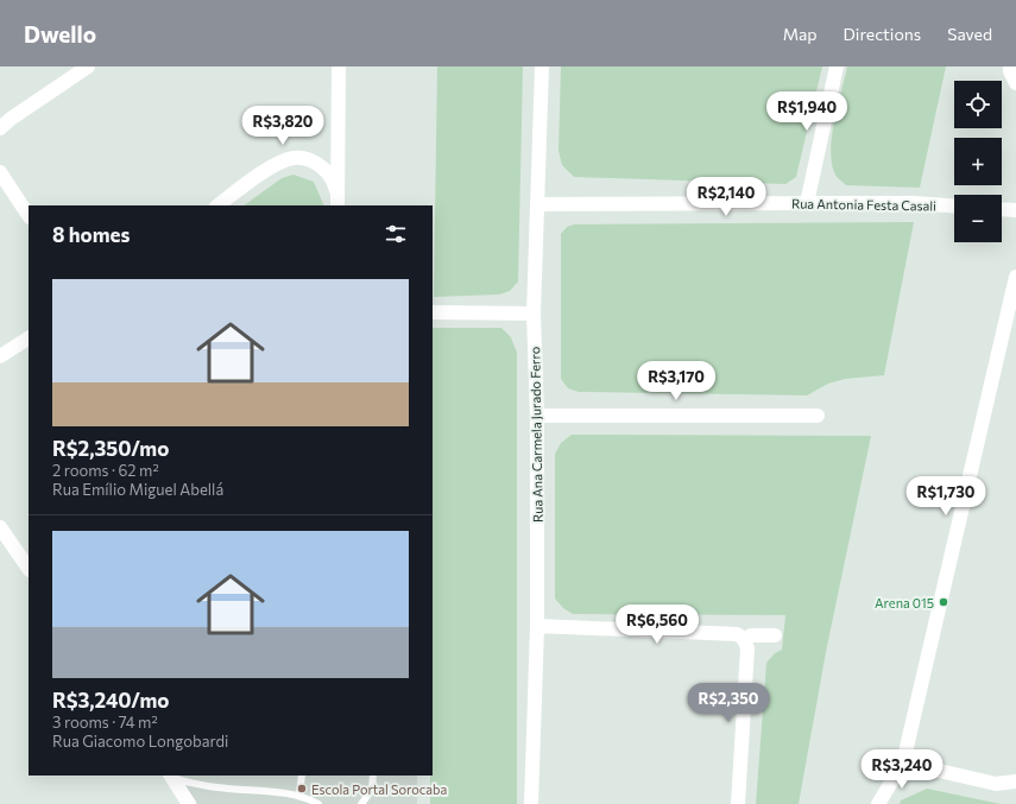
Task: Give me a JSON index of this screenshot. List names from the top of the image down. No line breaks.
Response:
{"streets":{"street":["Rua Antonia Festa Casali","Rua Ana Carmela Jurado Ferro"]},"crossings":[["Rua Antonia Festa Casali","Rua Ana Carmela Jurado Ferro"]],"places":["Arena 015","Escola Portal Sorocaba"],"page":{"header":"Dwello","nav":["Map","Directions","Saved"],"map_buttons":["+","−"],"price":["R$1,940","R$3,820","R$2,140","R$3,170","R$1,730","R$6,560","R$2,350","R$3,240"],"heading":"8 homes","list":[{"name":"R$2,350/mo","note":"2 rooms · 62 m² · Rua Emílio Miguel Abellá"},{"name":"R$3,240/mo","note":"3 rooms · 74 m² · Rua Giacomo Longobardi"}]}}
